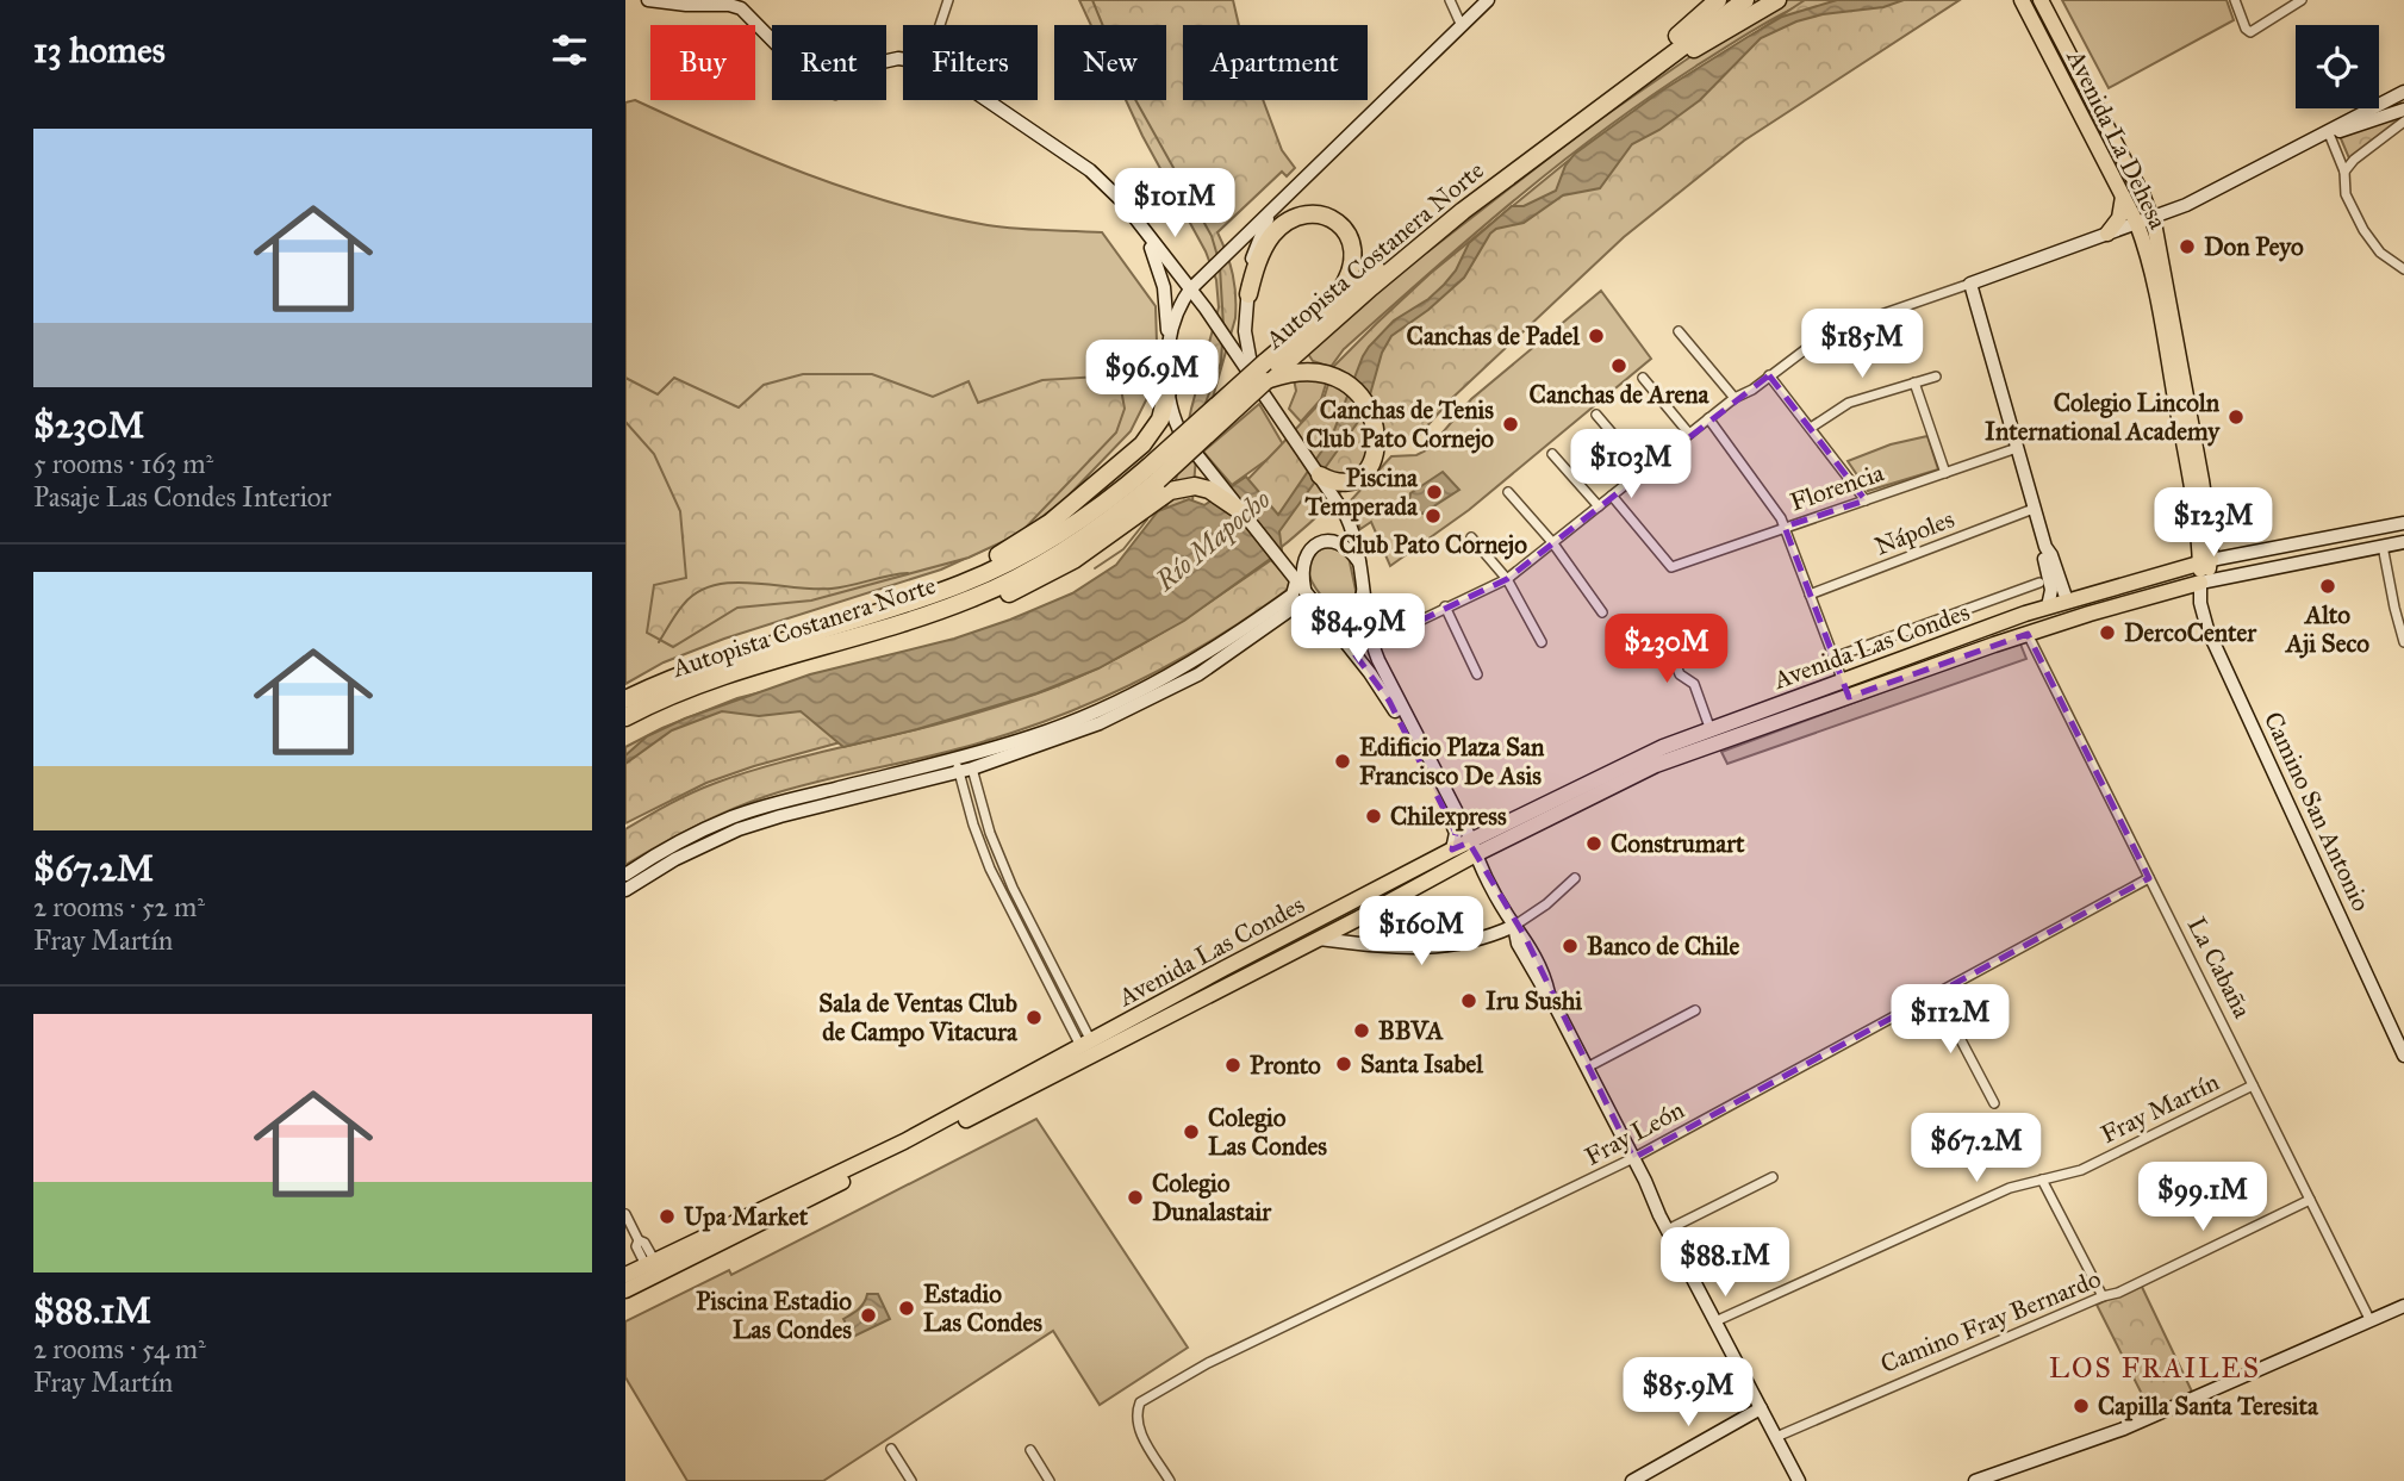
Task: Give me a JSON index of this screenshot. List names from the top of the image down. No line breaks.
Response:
{"streets":{"highway":["Autopista Costanera Norte"],"main road":["Avenida La Dehesa","Avenida Las Condes","Camino San Antonio"],"street":["Florencia","Nápoles","La Cabaña","Fray Martín","Fray León","Camino Fray Bernardo"]},"crossings":[["Avenida La Dehesa","Avenida Las Condes"],["Avenida Las Condes","Camino San Antonio"],["Avenida Las Condes","La Cabaña"],["La Cabaña","Fray Martín"],["La Cabaña","Fray León"],["La Cabaña","Camino Fray Bernardo"]],"districts":["LOS FRAILES"],"water":["Río Mapocho"],"places":["Don Peyo","Canchas de Padel","Canchas de Arena","Colegio Lincoln International Academy","Canchas de Tenis Club Pato Cornejo","Piscina Temperada","Club Pato Cornejo","Alto Aji Seco","DercoCenter","Edificio Plaza San Francisco De Asis","Chilexpress","Construmart","Banco de Chile","Iru Sushi","Sala de Ventas Club de Campo Vitacura","BBVA","Santa Isabel","Pronto","Colegio Las Condes","Colegio Dunalastair","Upa Market","Estadio Las Condes","Piscina Estadio Las Condes","Capilla Santa Teresita"],"page":{"heading":"13 homes","chip":["Buy","Rent","Filters","New","Apartment"],"list":[{"name":"$230M","note":"5 rooms · 163 m² · Pasaje Las Condes Interior"},{"name":"$67.2M","note":"2 rooms · 52 m² · Fray Martín"},{"name":"$88.1M","note":"2 rooms · 54 m² · Fray Martín"}],"price":["$101M","$185M","$96.9M","$103M","$123M","$84.9M","$230M","$160M","$112M","$67.2M","$99.1M","$88.1M","$85.9M"]}}
